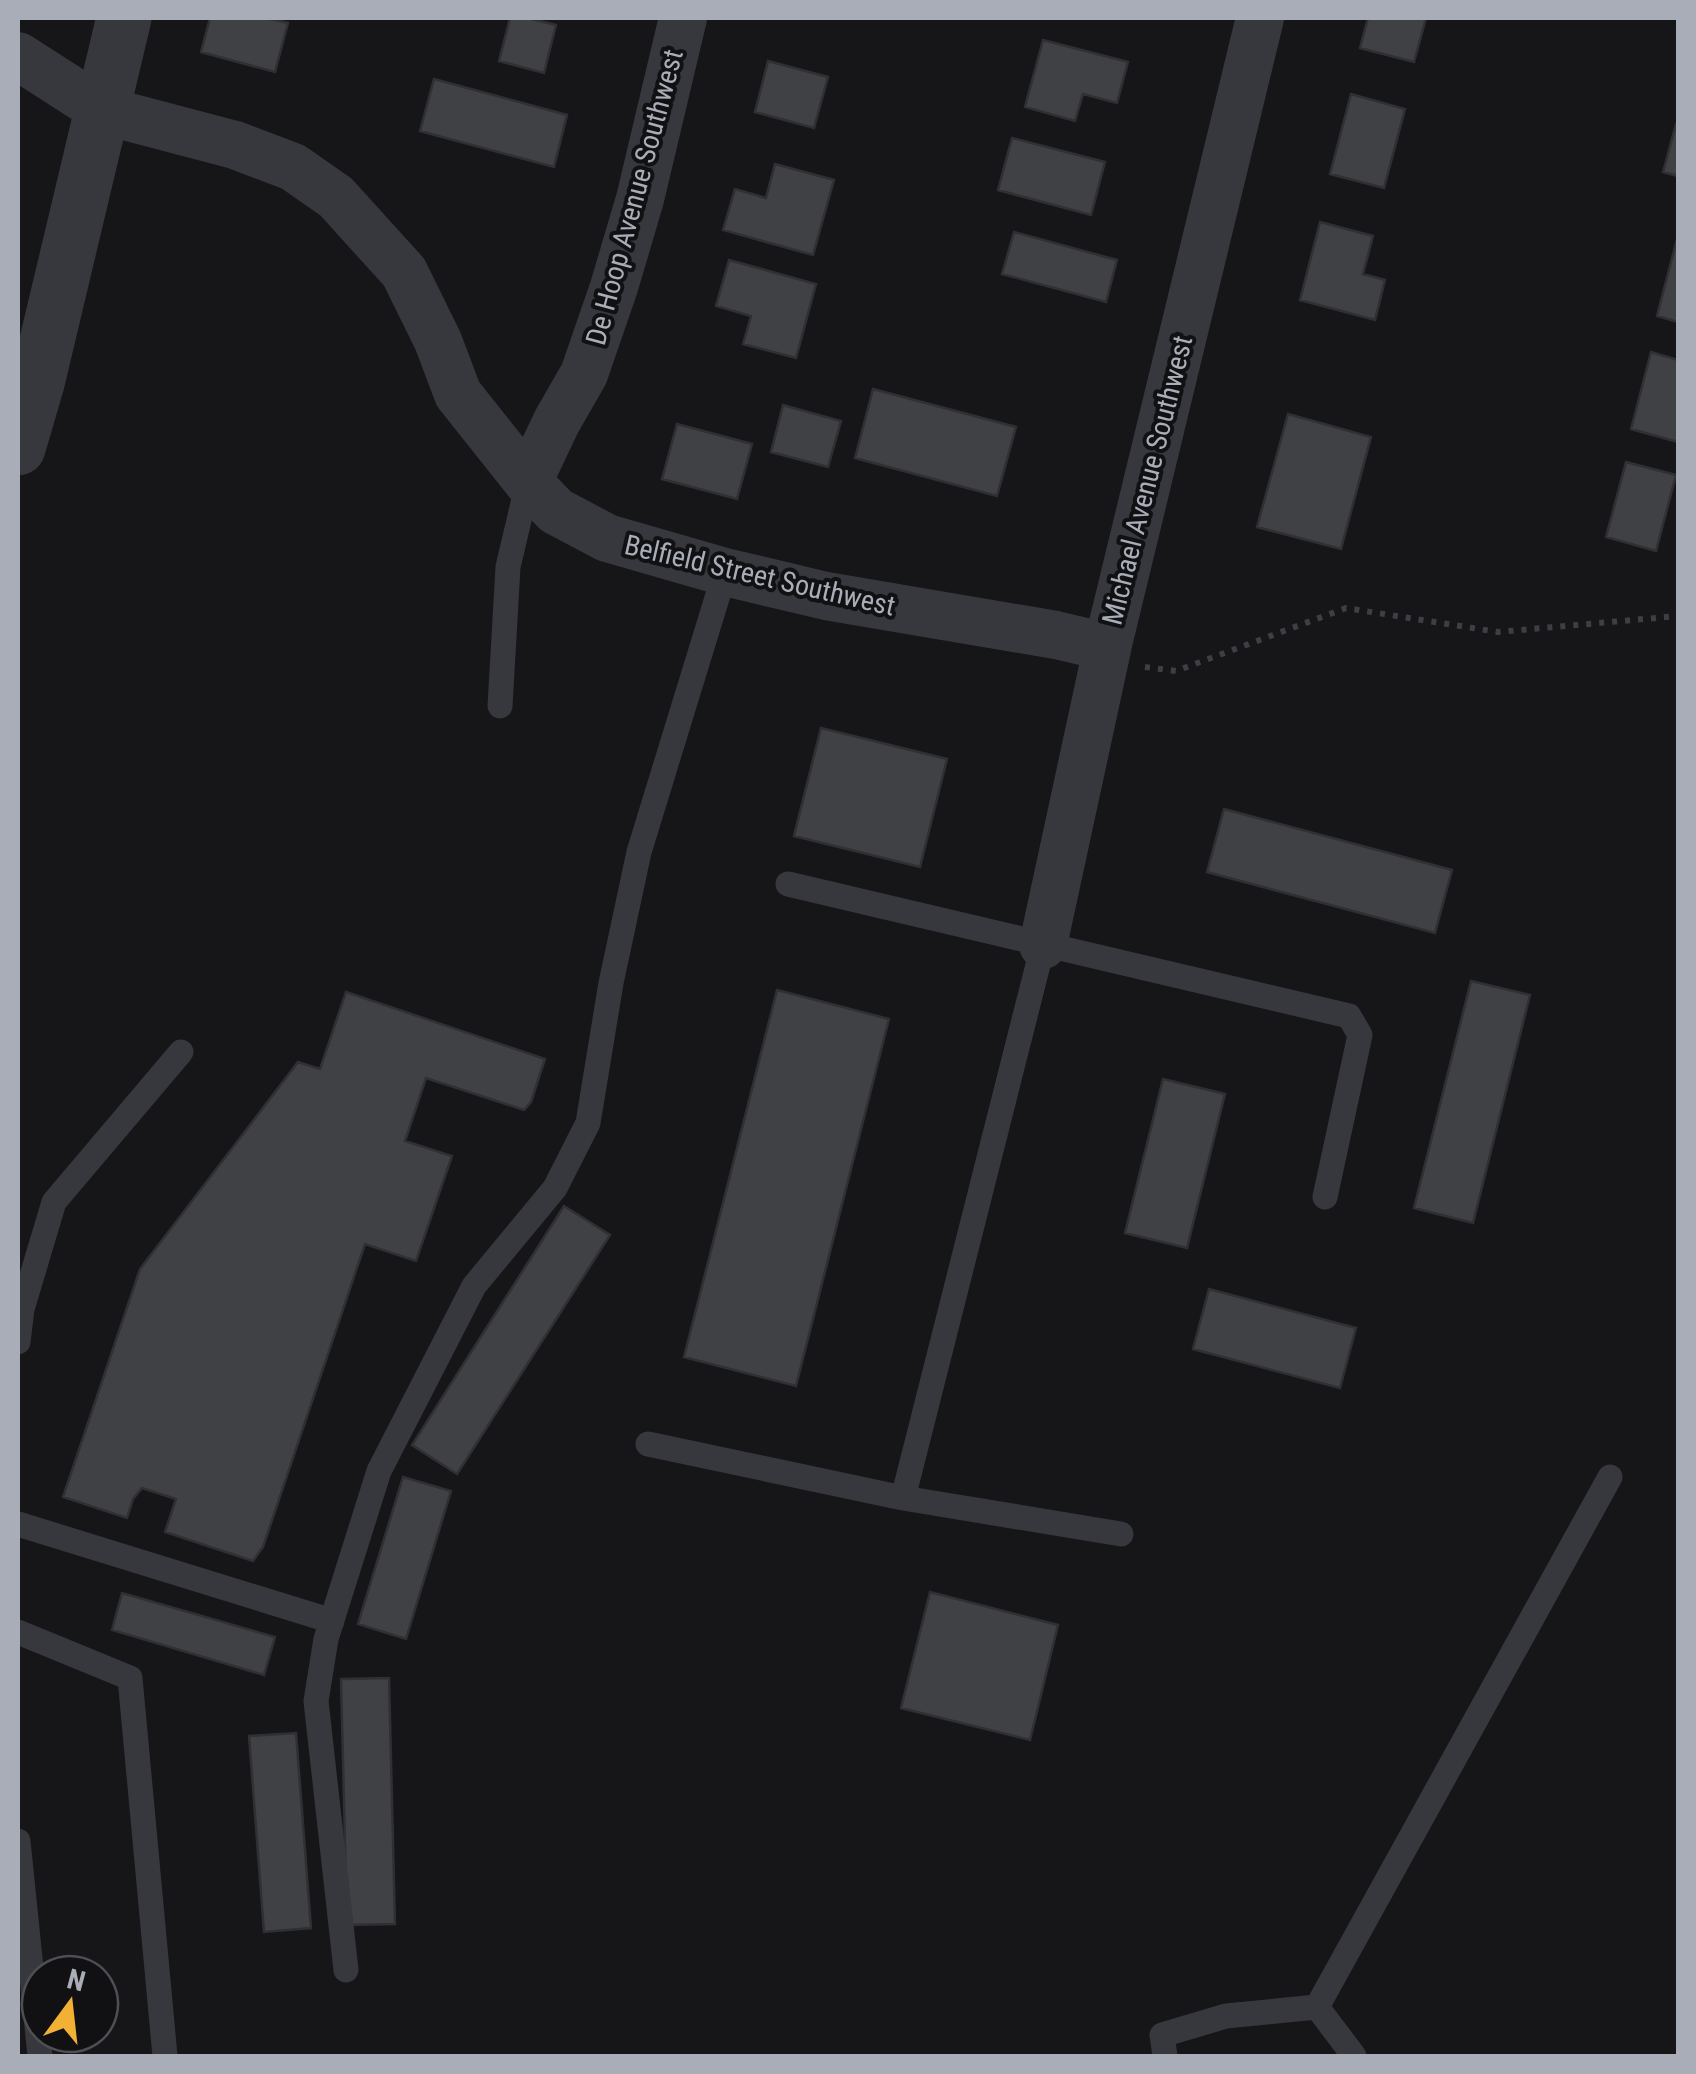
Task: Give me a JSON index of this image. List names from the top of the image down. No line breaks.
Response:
{"streets":{"street":["De Hoop Avenue Southwest","Michael Avenue Southwest","Belfield Street Southwest"]},"crossings":[["De Hoop Avenue Southwest","Belfield Street Southwest"],["Michael Avenue Southwest","Belfield Street Southwest"]],"north":"top"}
